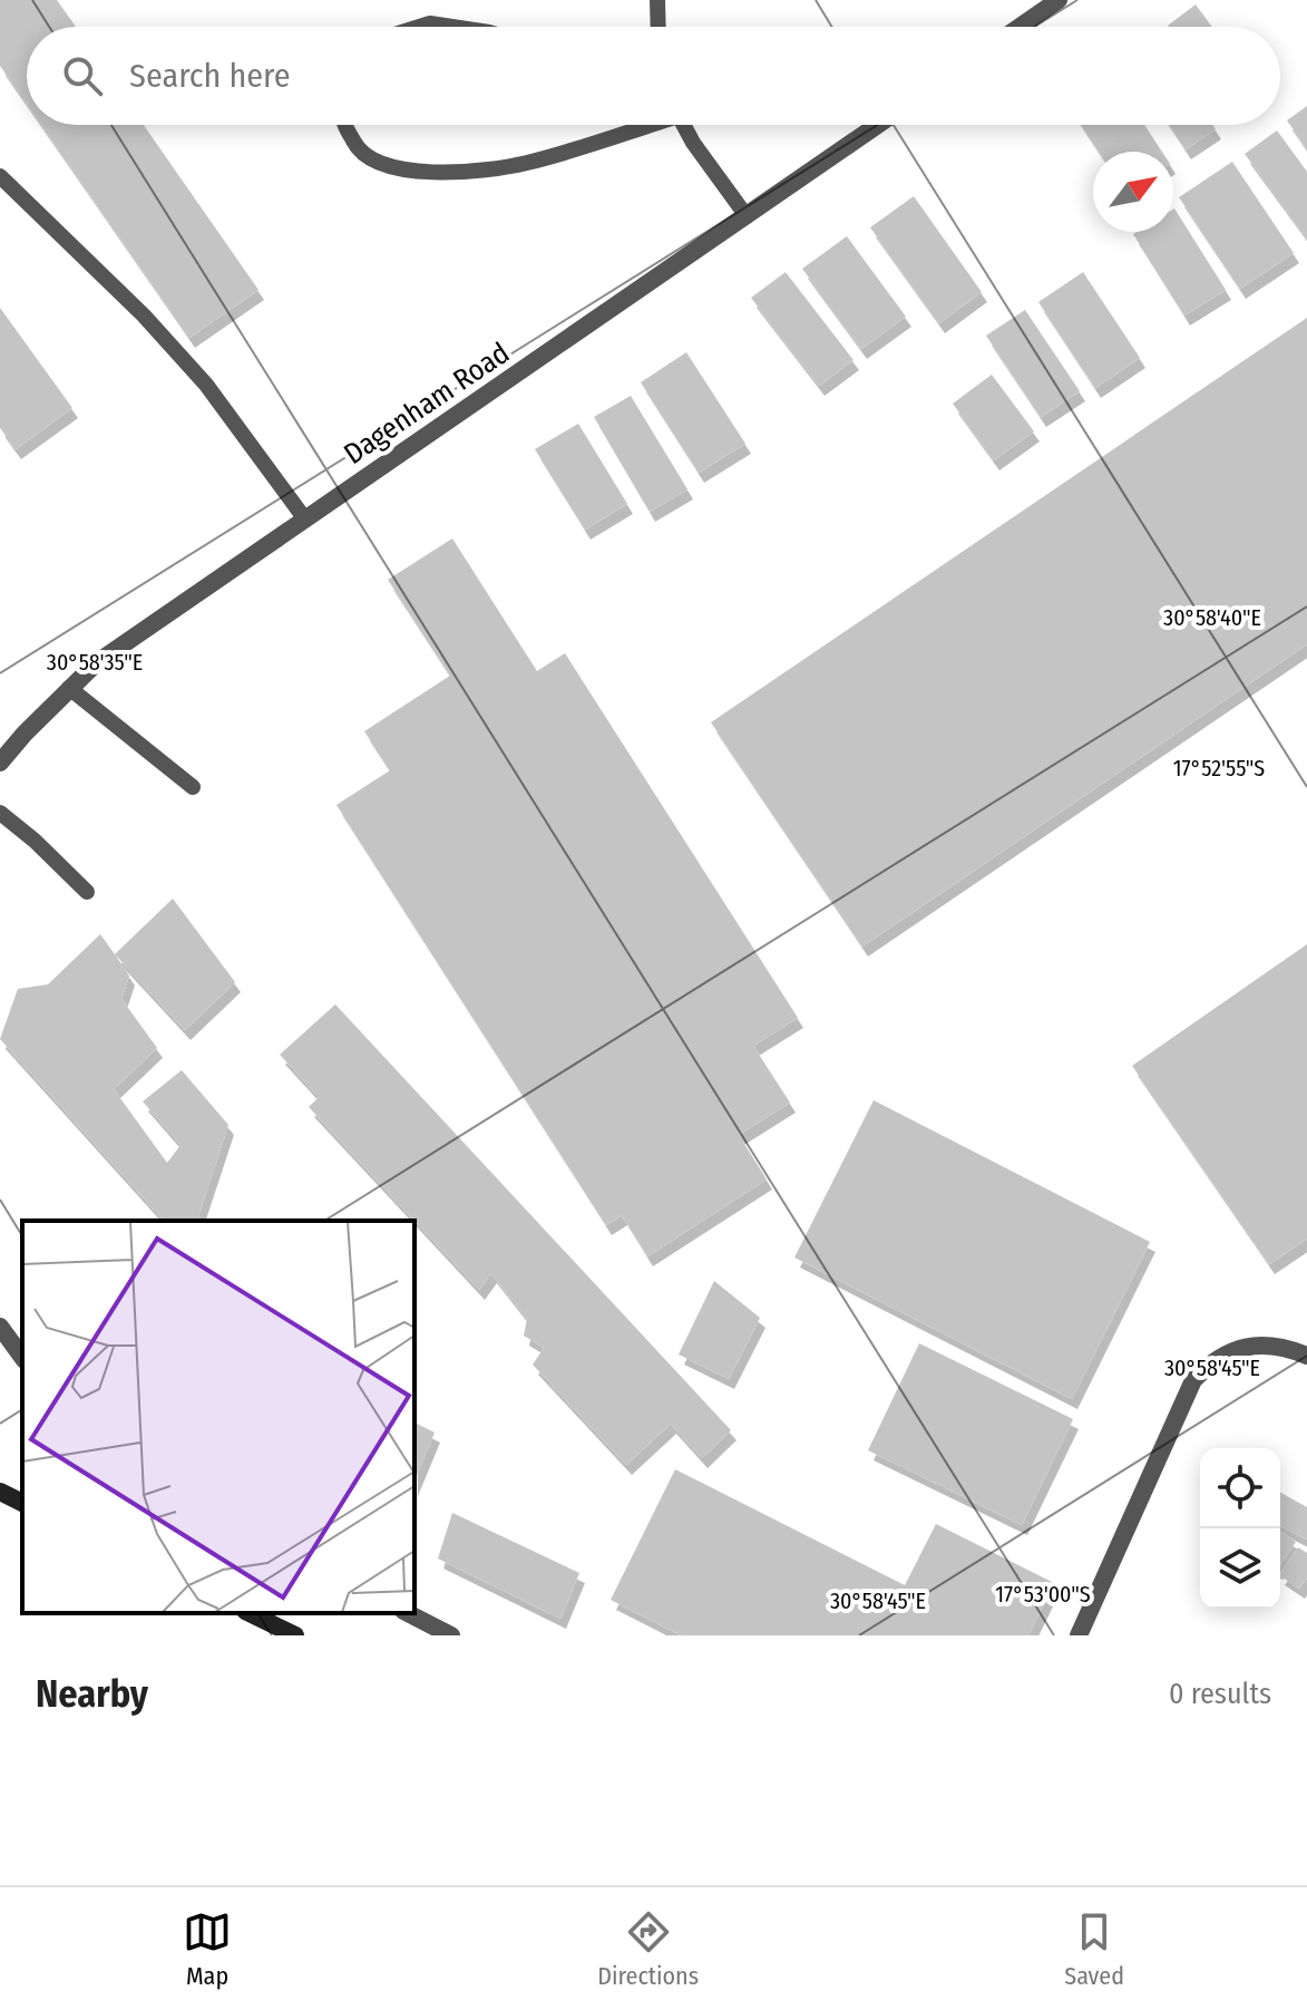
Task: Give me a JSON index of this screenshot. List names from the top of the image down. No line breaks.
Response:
{"streets":{"street":["Dagenham Road"]},"north":"top right","page":{"search":"Search here","heading":["Nearby","0 results"],"nav":["Map","Directions","Saved"]},"coordinates":["30°58'40\"E","30°58'35\"E","17°52'55\"S","30°58'45\"E","17°53'00\"S"]}
